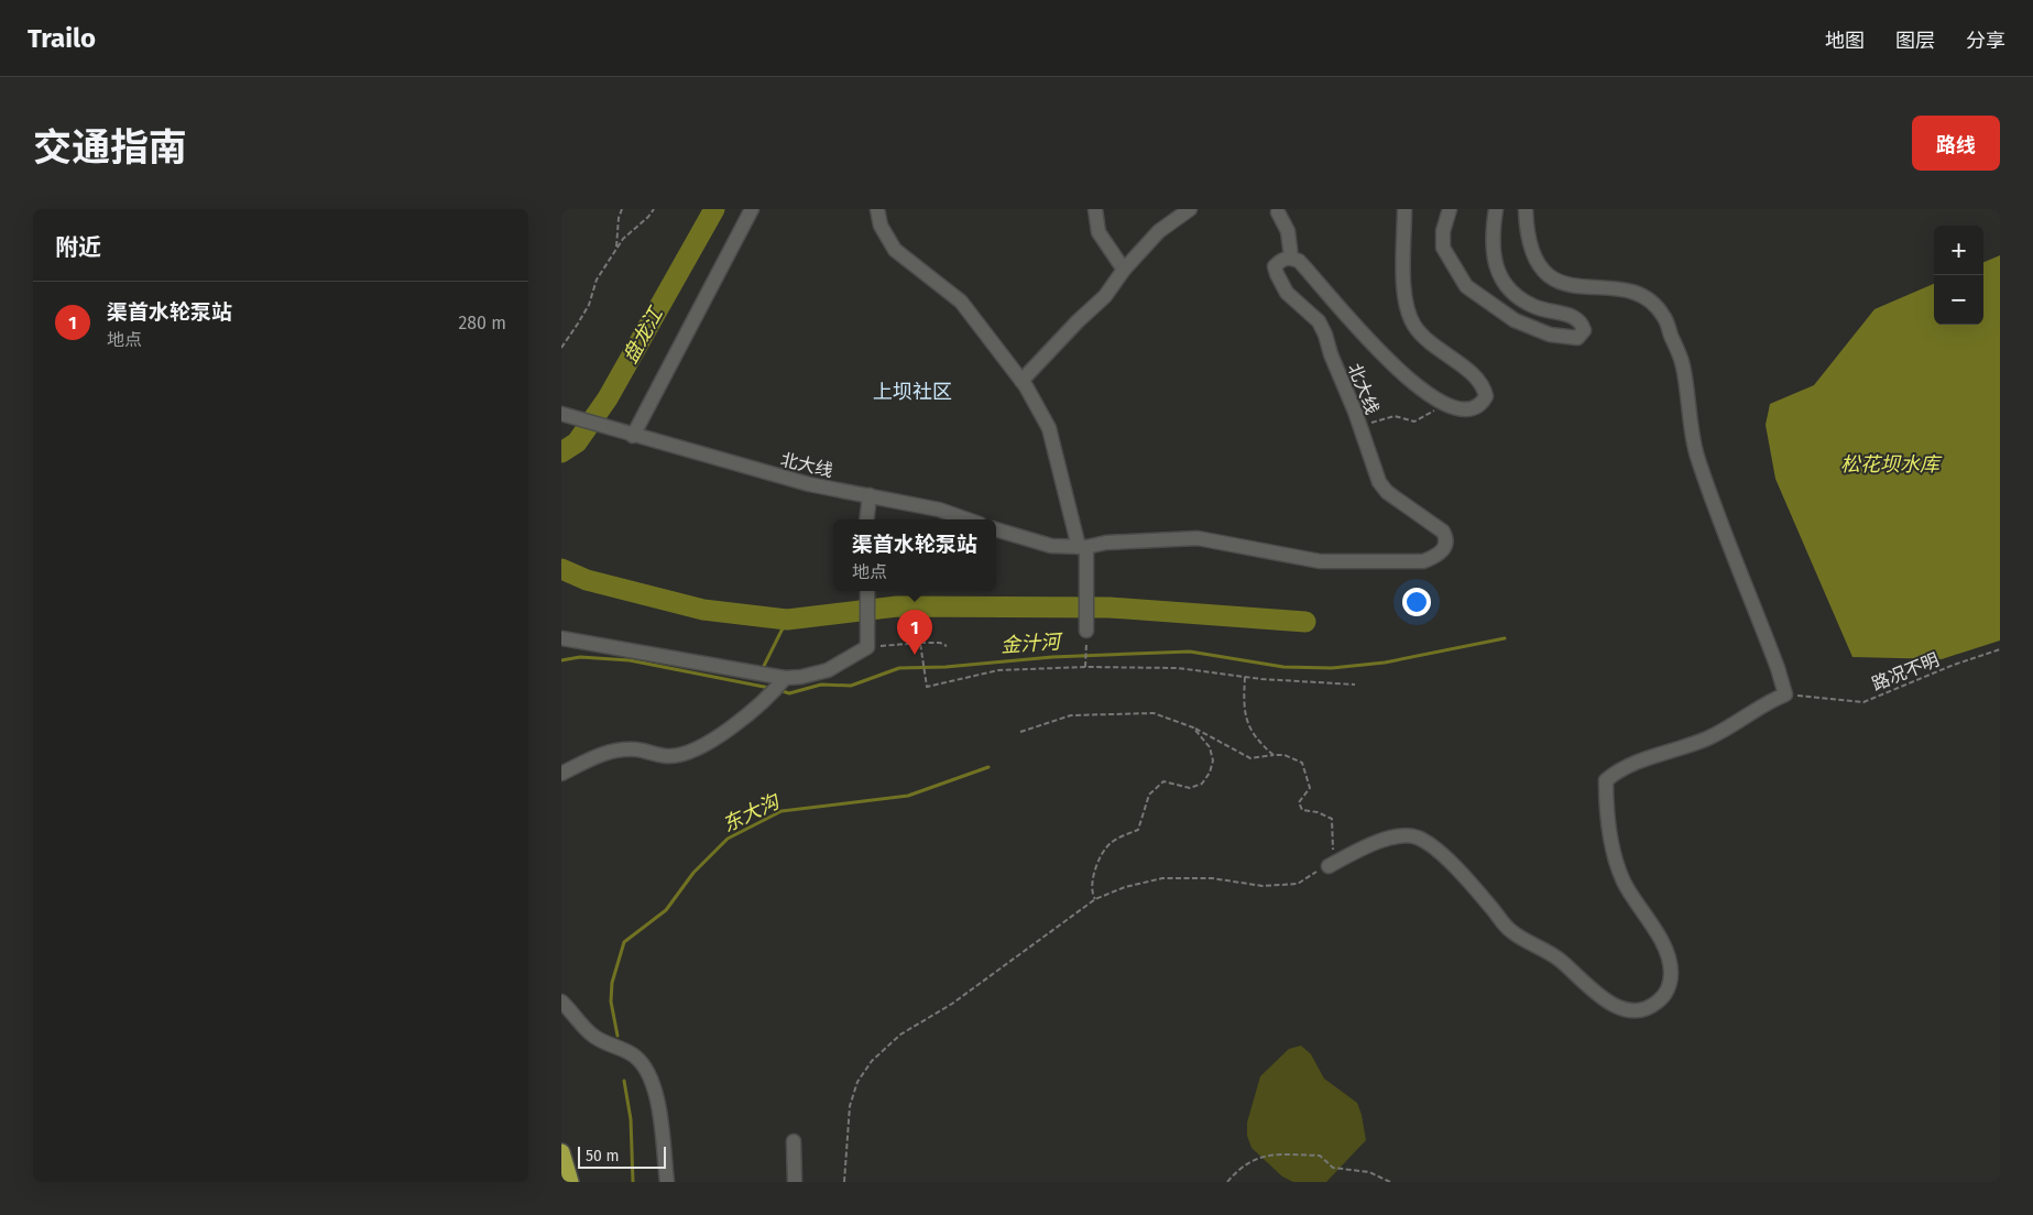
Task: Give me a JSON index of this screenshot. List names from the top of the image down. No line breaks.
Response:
{"streets":{"street":["北大线"],"path":["路况不明"]},"districts":["上坝社区"],"water":["盘龙江","松花坝水库","金汁河","东大沟"],"scale_bar":"50 m","page":{"header":"Trailo","nav":["地图","图层","分享"],"title":"交通指南","buttons":"路线","heading":"附近","map_buttons":["+","−"],"list":[{"mark":"1","name":"渠首水轮泵站","note":"地点","value":"280 m"}],"popup":["渠首水轮泵站","地点"],"pins":"1","scale":"50 m"}}
